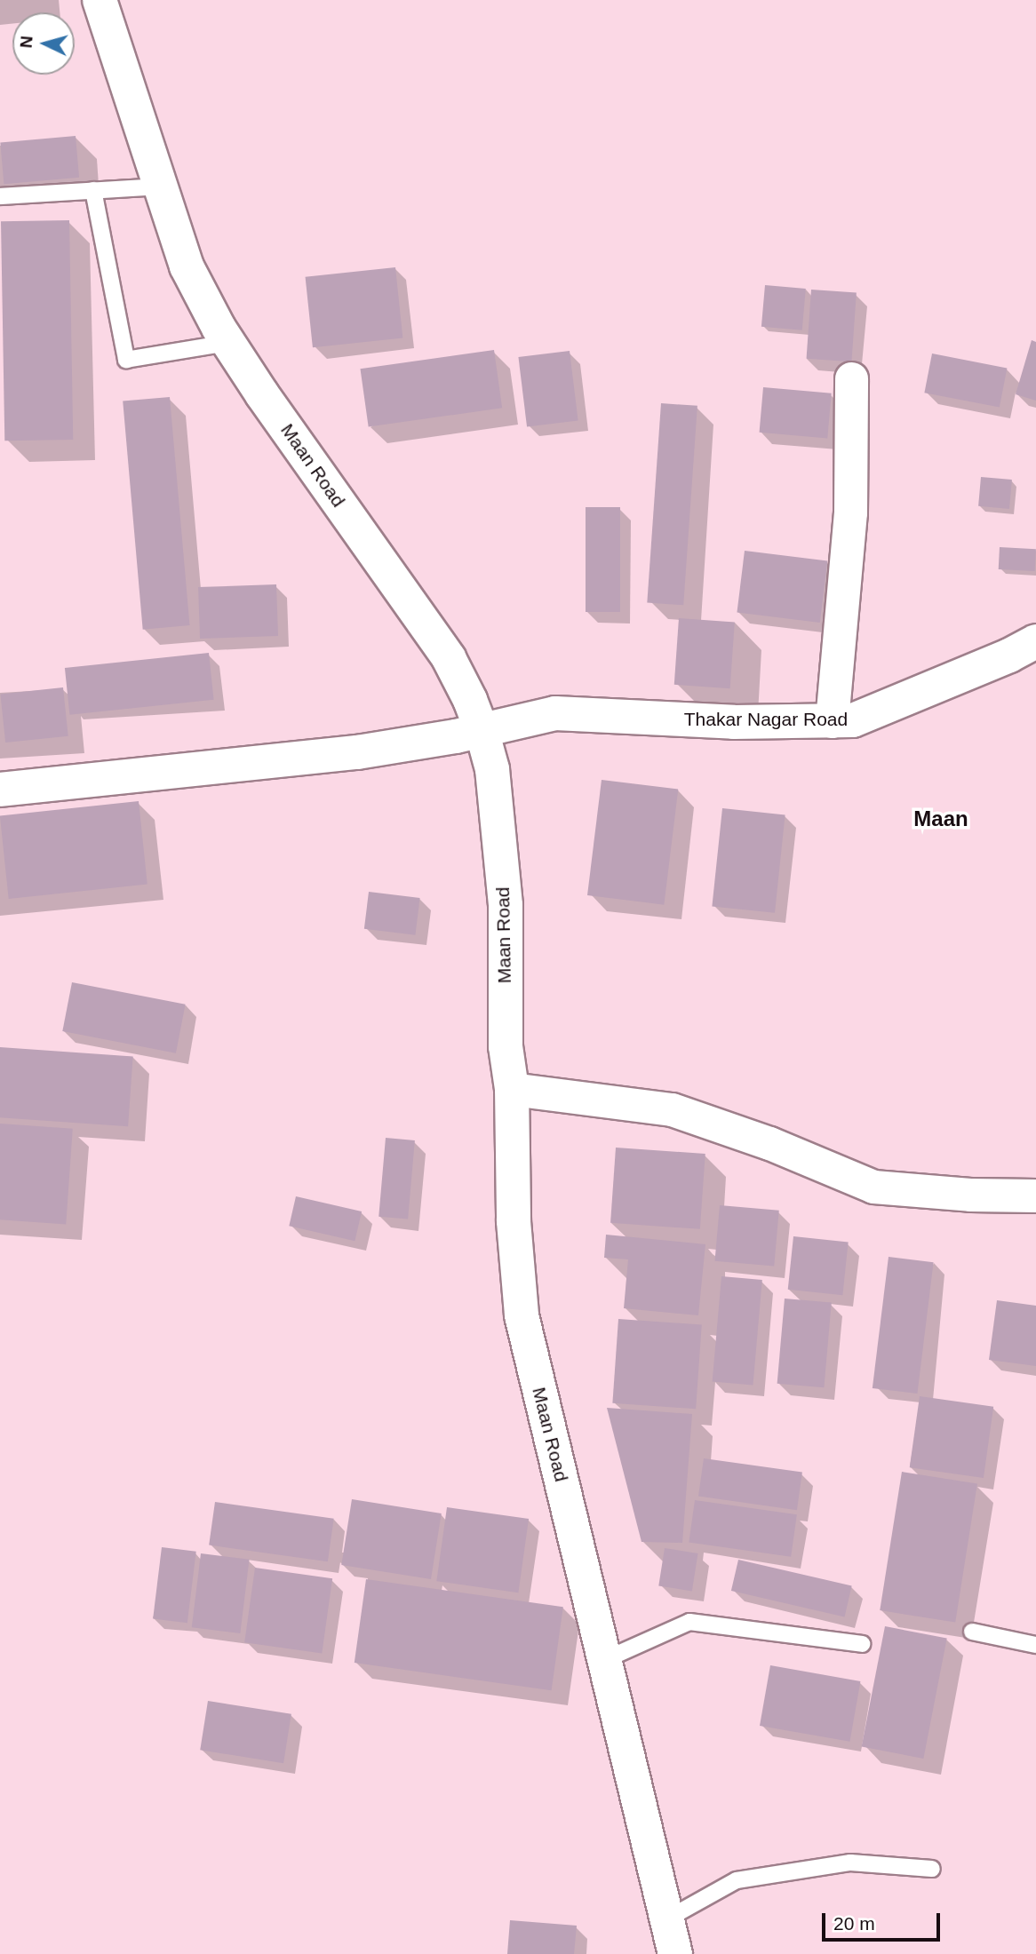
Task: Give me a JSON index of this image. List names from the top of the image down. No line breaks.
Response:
{"streets":{"main road":["Maan Road","Thakar Nagar Road"]},"crossings":[["Maan Road","Thakar Nagar Road"]],"districts":["Maan"],"scale_bar":"20 m","north":"left"}
